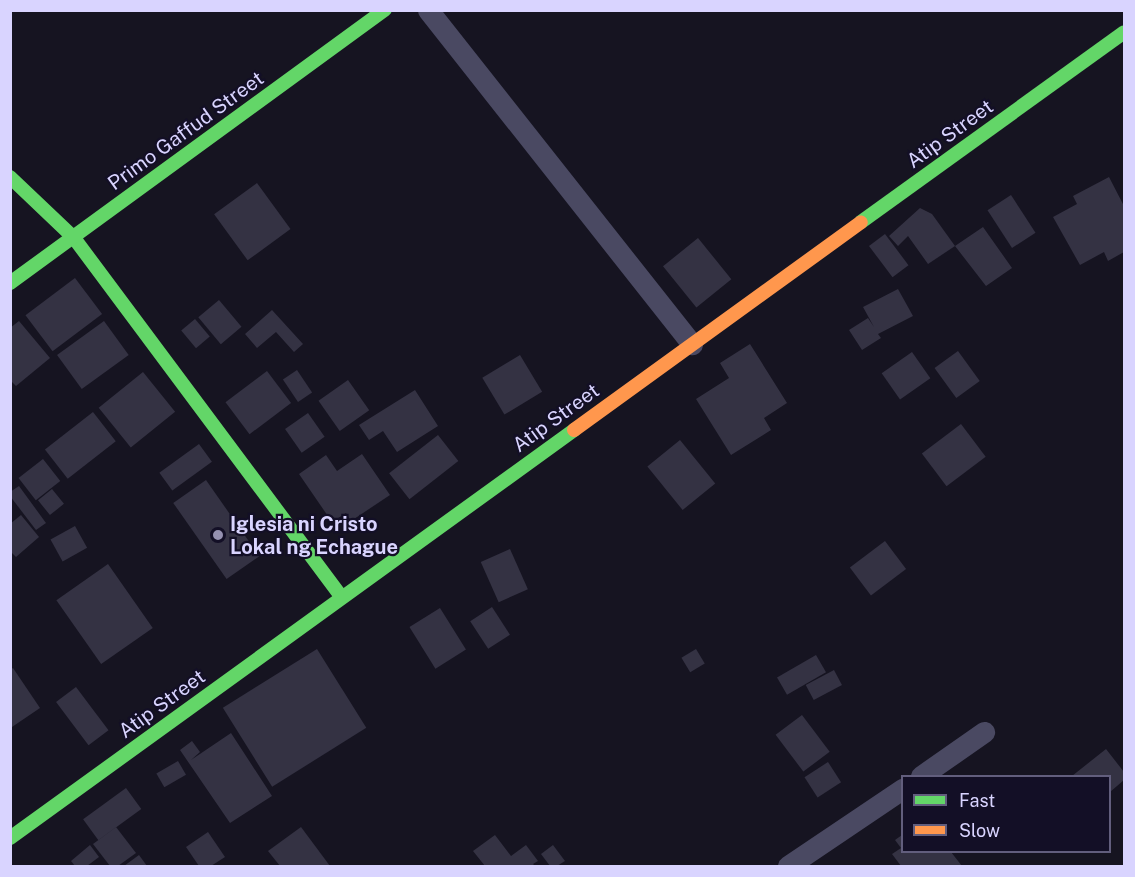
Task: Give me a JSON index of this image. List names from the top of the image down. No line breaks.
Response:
{"streets":{"main road":["Primo Gaffud Street","Atip Street"]},"places":["Iglesia ni Cristo Lokal ng Echague"],"legend":["Fast","Slow"]}
